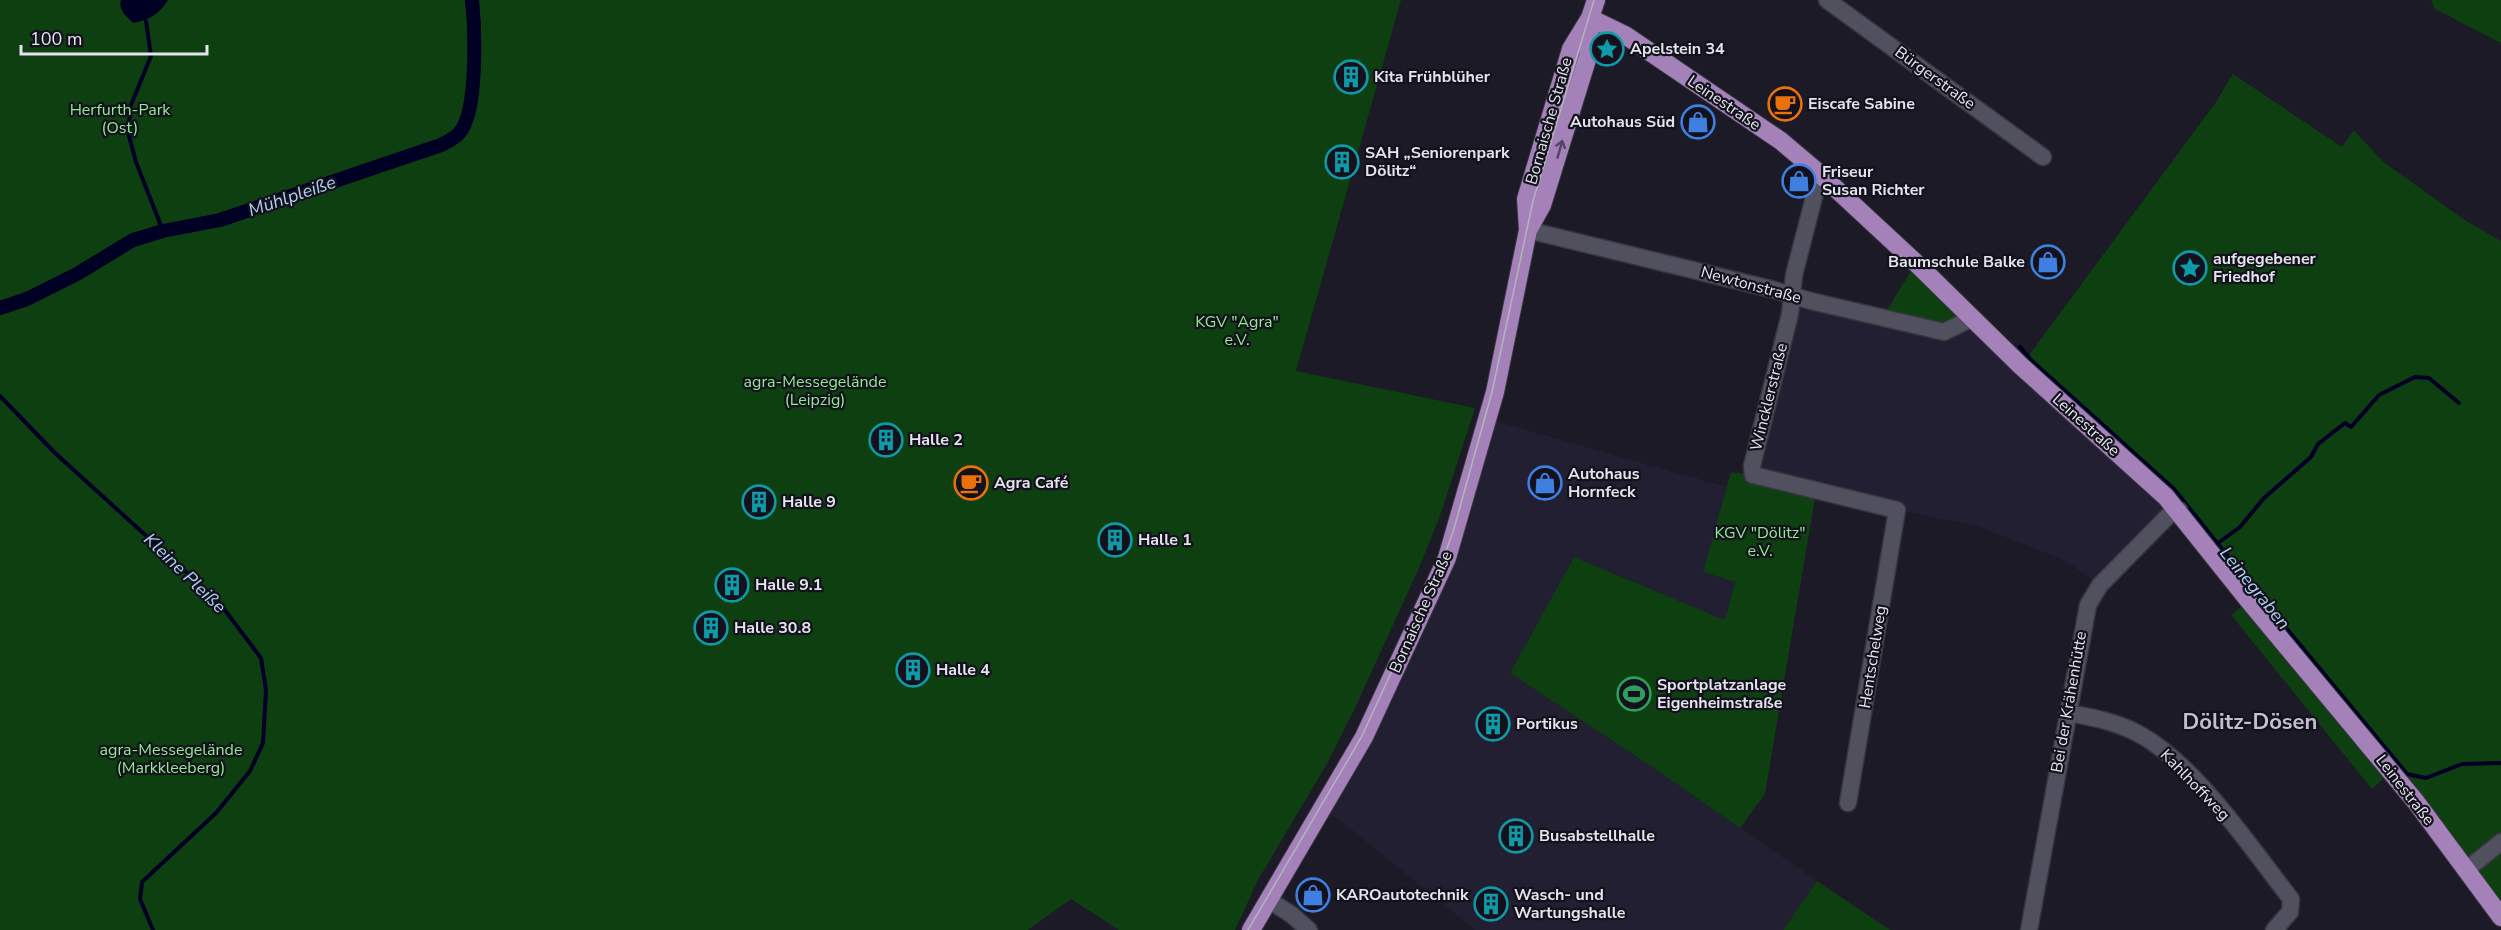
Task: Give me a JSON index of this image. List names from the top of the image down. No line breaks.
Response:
{"streets":{"main road":["Leinestraße","Bornaische Straße"],"street":["Bürgerstraße","Newtonstraße","Wincklerstraße","Hentschelweg","Bei der Krähenhütte","Kahlhoffweg"]},"crossings":[["Leinestraße","Bornaische Straße"],["Leinestraße","Newtonstraße"],["Leinestraße","Wincklerstraße"],["Leinestraße","Bei der Krähenhütte"],["Bornaische Straße","Newtonstraße"],["Newtonstraße","Wincklerstraße"],["Wincklerstraße","Hentschelweg"],["Bei der Krähenhütte","Kahlhoffweg"]],"districts":["Dölitz-Dösen"],"water":["Mühlpleiße","Kleine Pleiße","Leinegraben"],"parks":["Herfurth-Park (Ost)","KGV \"Agra\" e.V.","agra-Messegelände (Leipzig)","KGV \"Dölitz\" e.V.","agra-Messegelände (Markkleeberg)"],"places":{"place":["Apelstein 34","aufgegebener Friedhof"],"building":["Kita Frühblüher","SAH „Seniorenpark Dölitz“","Halle 2","Halle 9","Halle 1","Halle 9.1","Halle 30.8","Halle 4","Portikus","Busabstellhalle","Wasch- und Wartungshalle"],"cafe":["Eiscafe Sabine","Agra Café"],"shop":["Autohaus Süd","Friseur Susan Richter","Baumschule Balke","Autohaus Hornfeck","KAROautotechnik"],"sports":["Sportplatzanlage Eigenheimstraße"]},"scale_bar":"100 m"}
